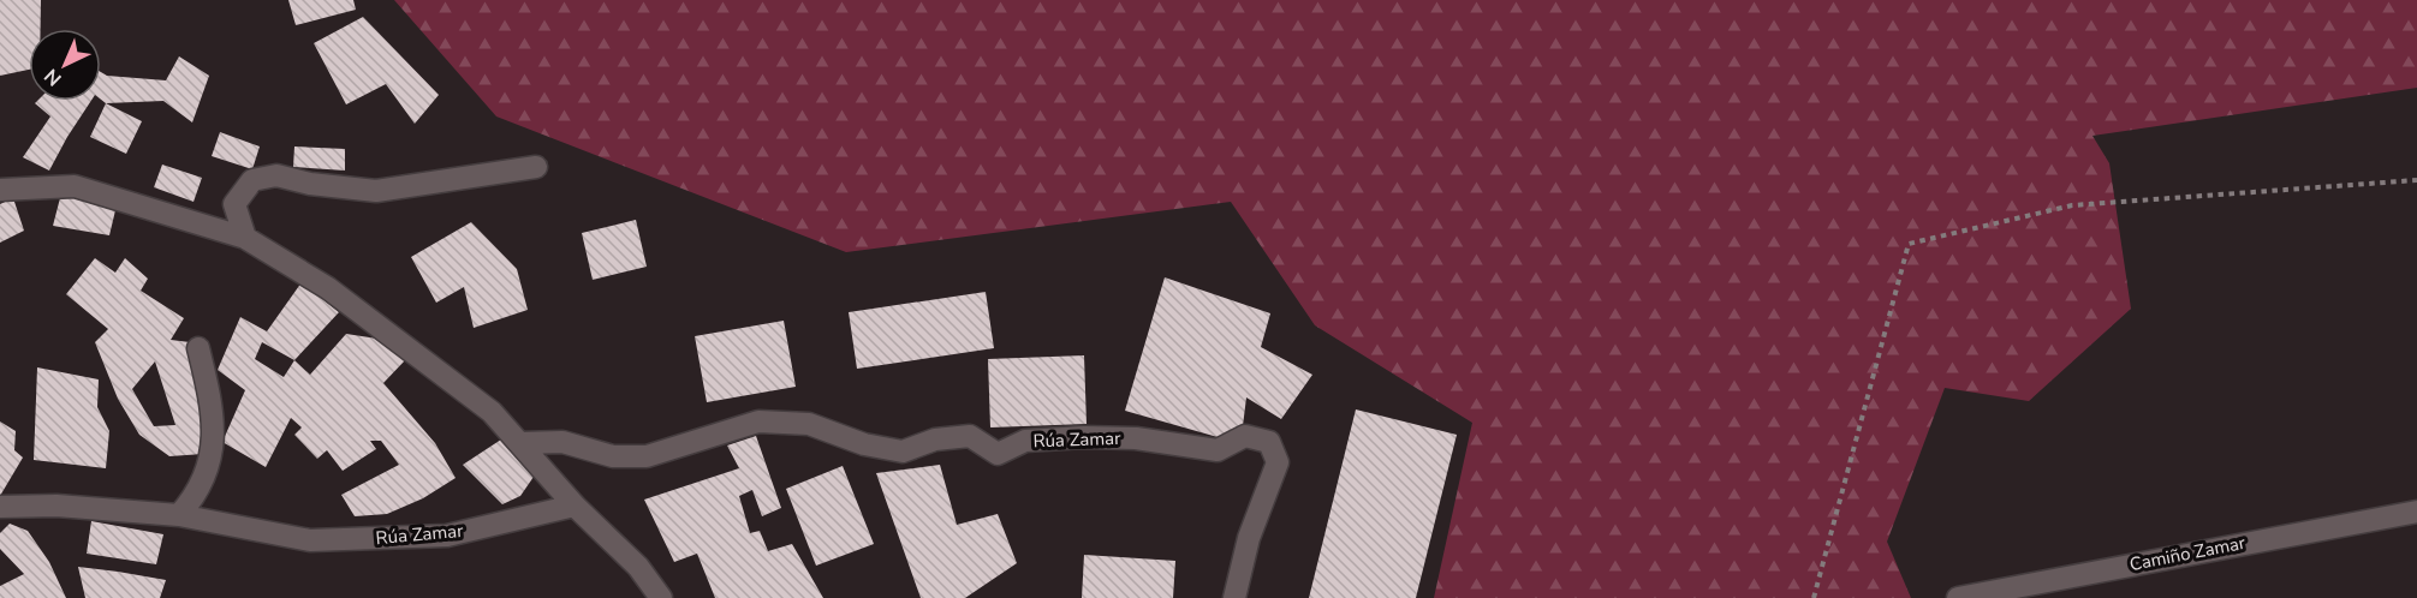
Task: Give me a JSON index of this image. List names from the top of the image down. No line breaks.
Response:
{"streets":{"street":["Rúa Zamar","Camiño Zamar"]},"north":"bottom left"}
